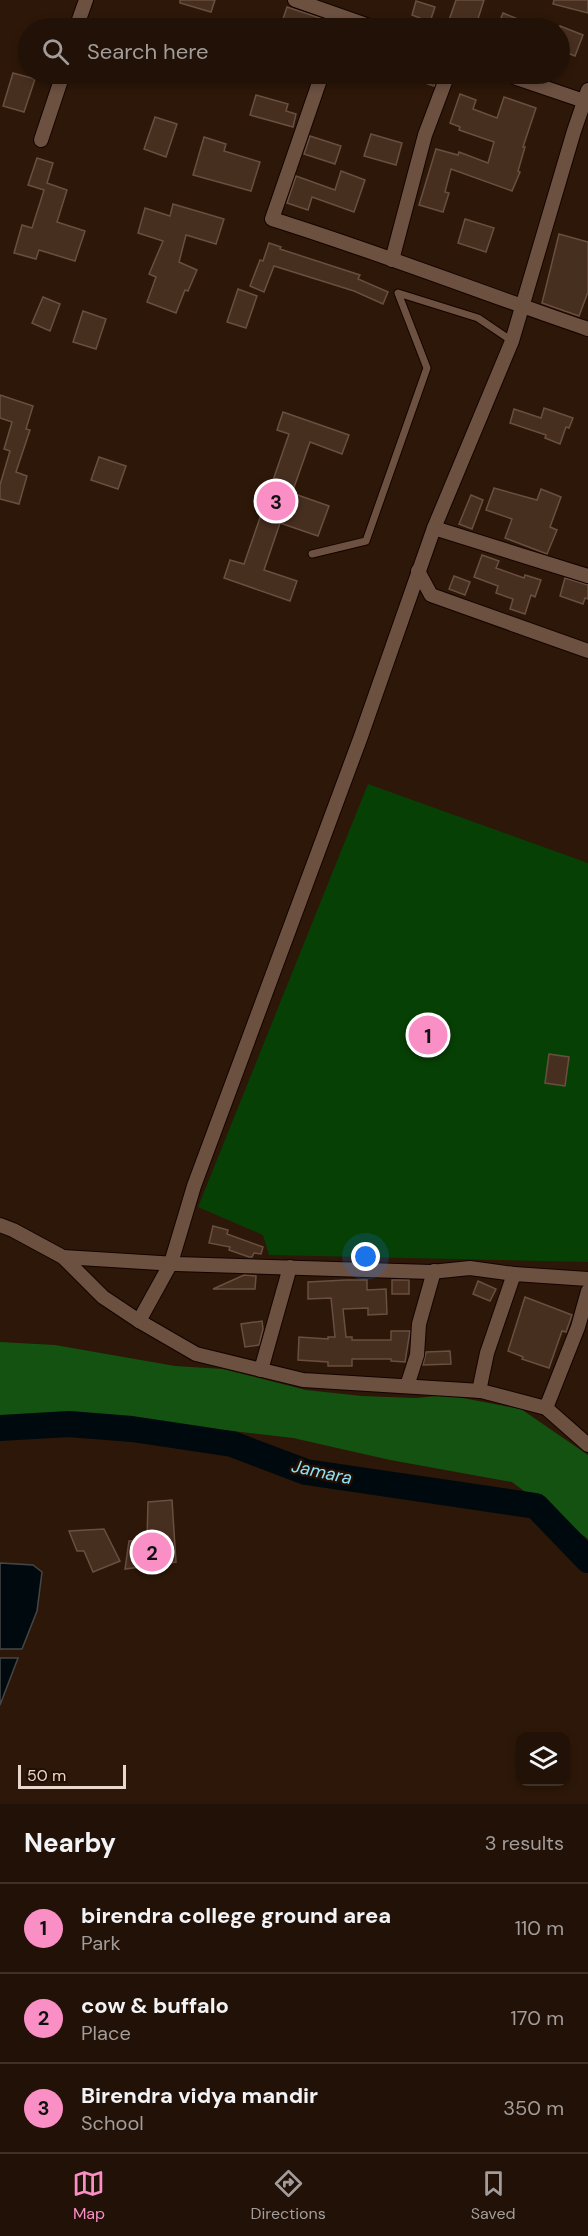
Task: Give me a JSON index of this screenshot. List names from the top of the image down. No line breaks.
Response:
{"water":["Jamara"],"scale_bar":"50 m","page":{"search":"Search here","pins":["3","1","2"],"scale":"50 m","heading":["Nearby","3 results"],"list":[{"mark":"1","name":"birendra college ground area","note":"Park","value":"110 m"},{"mark":"2","name":"cow & buffalo","note":"Place","value":"170 m"},{"mark":"3","name":"Birendra vidya mandir","note":"School","value":"350 m"}],"nav":["Map","Directions","Saved"]}}
